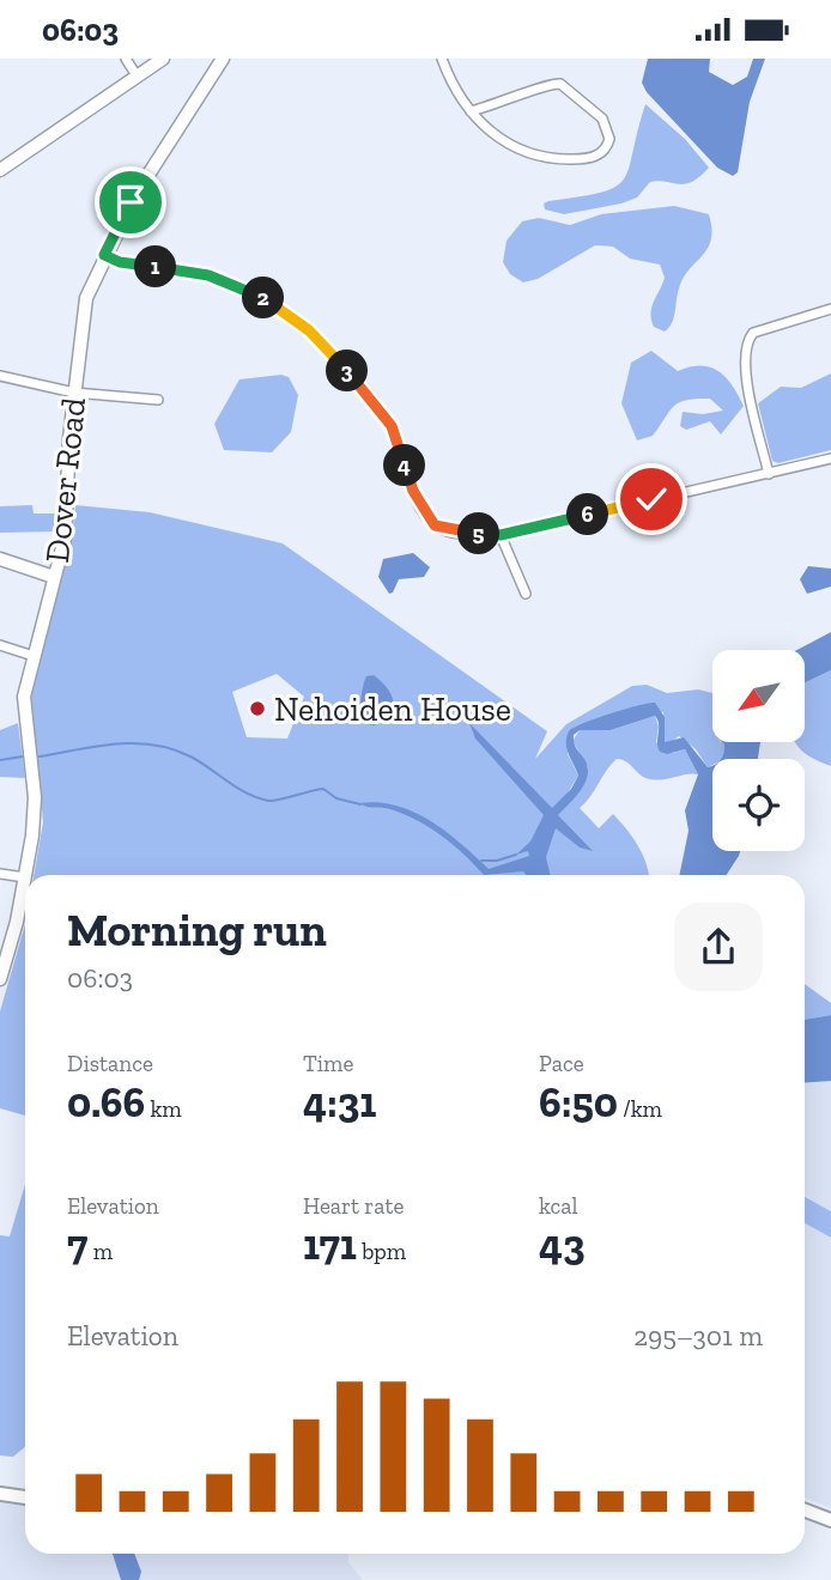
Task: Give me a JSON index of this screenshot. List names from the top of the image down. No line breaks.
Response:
{"streets":{"street":["Dover Road"]},"places":["Nehoiden House"],"north":"bottom left","page":{"status":"06:03","pins":["1","2","3","4","6","5"],"heading":["Morning run","06:03"],"stats":[["Distance","0.66 km"],["Time","4:31"],["Pace","6:50 /km"],["Elevation","7 m"],["Heart rate","171 bpm"],["kcal","43"]],"chart":["Elevation","295–301 m"]}}
